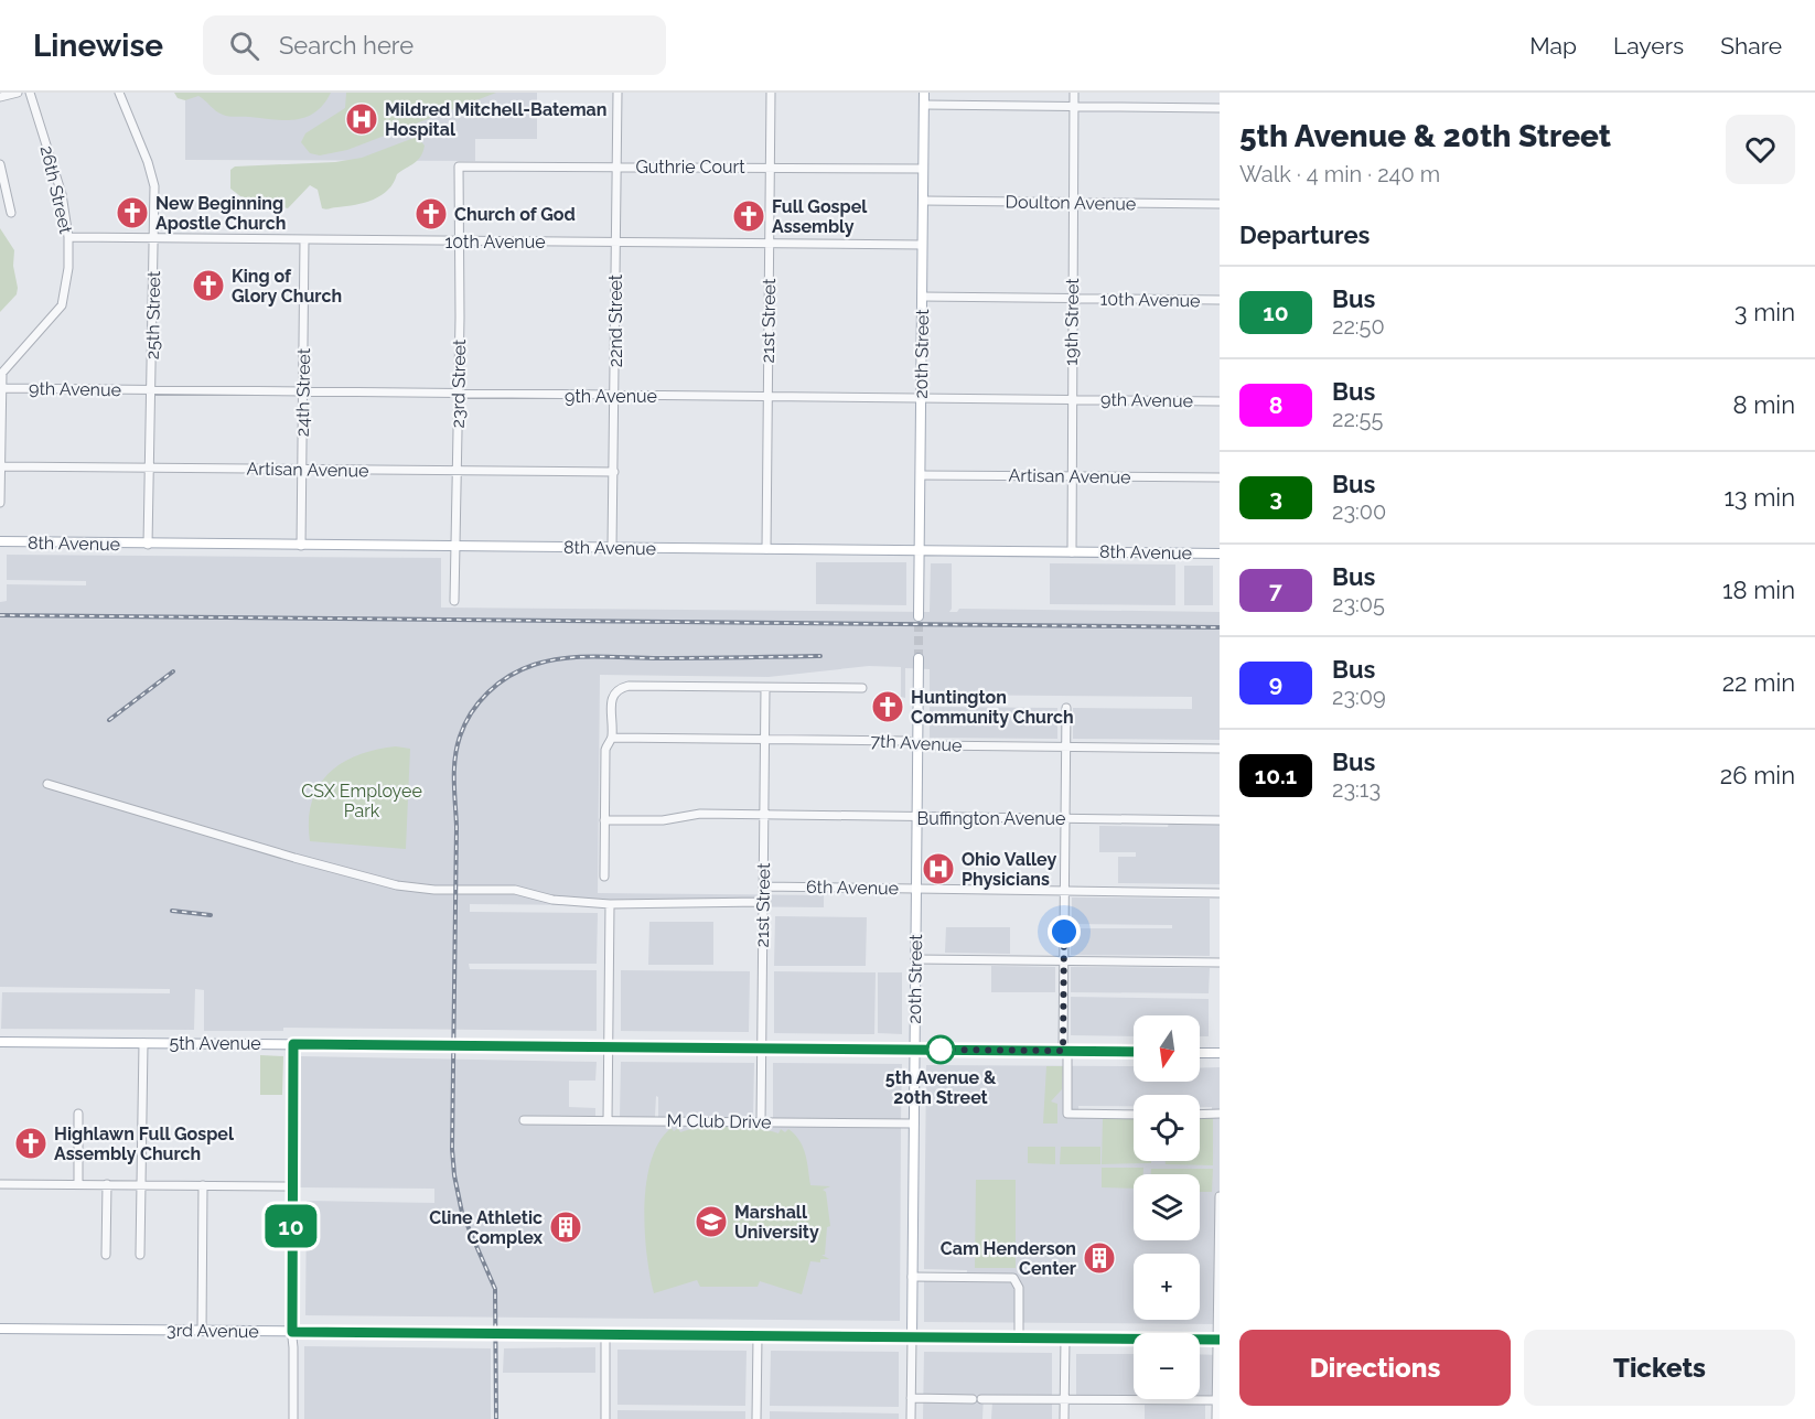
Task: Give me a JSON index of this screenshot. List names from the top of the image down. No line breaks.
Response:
{"streets":{"main road":["20th Street","8th Avenue","5th Avenue","3rd Avenue"],"street":["Guthrie Court","26th Street","Doulton Avenue","10th Avenue","25th Street","22nd Street","21st Street","19th Street","23rd Street","9th Avenue","24th Street","Artisan Avenue","7th Avenue","Buffington Avenue","6th Avenue","M Club Drive"]},"crossings":[["Guthrie Court","22nd Street"],["Guthrie Court","21st Street"],["Guthrie Court","20th Street"],["Guthrie Court","23rd Street"],["26th Street","10th Avenue"],["26th Street","9th Avenue"],["26th Street","Artisan Avenue"],["Doulton Avenue","19th Street"],["Doulton Avenue","20th Street"],["10th Avenue","25th Street"],["10th Avenue","22nd Street"],["10th Avenue","21st Street"],["10th Avenue","19th Street"],["10th Avenue","20th Street"],["10th Avenue","23rd Street"],["10th Avenue","24th Street"],["25th Street","9th Avenue"],["25th Street","Artisan Avenue"],["25th Street","8th Avenue"],["22nd Street","9th Avenue"],["22nd Street","Artisan Avenue"],["22nd Street","8th Avenue"],["21st Street","9th Avenue"],["21st Street","8th Avenue"],["21st Street","7th Avenue"],["21st Street","Buffington Avenue"],["21st Street","6th Avenue"],["21st Street","5th Avenue"],["21st Street","M Club Drive"],["19th Street","9th Avenue"],["19th Street","Artisan Avenue"],["19th Street","8th Avenue"],["20th Street","9th Avenue"],["20th Street","Artisan Avenue"],["20th Street","8th Avenue"],["20th Street","7th Avenue"],["20th Street","Buffington Avenue"],["20th Street","6th Avenue"],["20th Street","5th Avenue"],["20th Street","M Club Drive"],["20th Street","3rd Avenue"],["23rd Street","9th Avenue"],["23rd Street","Artisan Avenue"],["23rd Street","8th Avenue"],["9th Avenue","24th Street"],["24th Street","Artisan Avenue"],["24th Street","8th Avenue"]],"parks":["CSX Employee Park"],"places":{"hospital":["Mildred Mitchell-Bateman Hospital","Ohio Valley Physicians"],"church":["New Beginning Apostle Church","Church of God","Full Gospel Assembly","King of Glory Church","Huntington Community Church","Highlawn Full Gospel Assembly Church"],"other":["5th Avenue & 20th Street"],"school or university":["Marshall University"],"building":["Cline Athletic Complex","Cam Henderson Center"]},"lines":["bus line 10"],"north":"bottom","page":{"header":"Linewise","search":"Search here","nav":["Map","Layers","Share"],"on_map":"10","heading":[["5th Avenue & 20th Street","Walk · 4 min · 240 m"],"Departures"],"list":[{"mark":"10","name":"Bus","note":"22:50","value":"3 min"},{"mark":"8","name":"Bus","note":"22:55","value":"8 min"},{"mark":"3","name":"Bus","note":"23:00","value":"13 min"},{"mark":"7","name":"Bus","note":"23:05","value":"18 min"},{"mark":"9","name":"Bus","note":"23:09","value":"22 min"},{"mark":"10.1","name":"Bus","note":"23:13","value":"26 min"}],"map_buttons":["+","−"],"buttons":["Directions","Tickets"]}}
